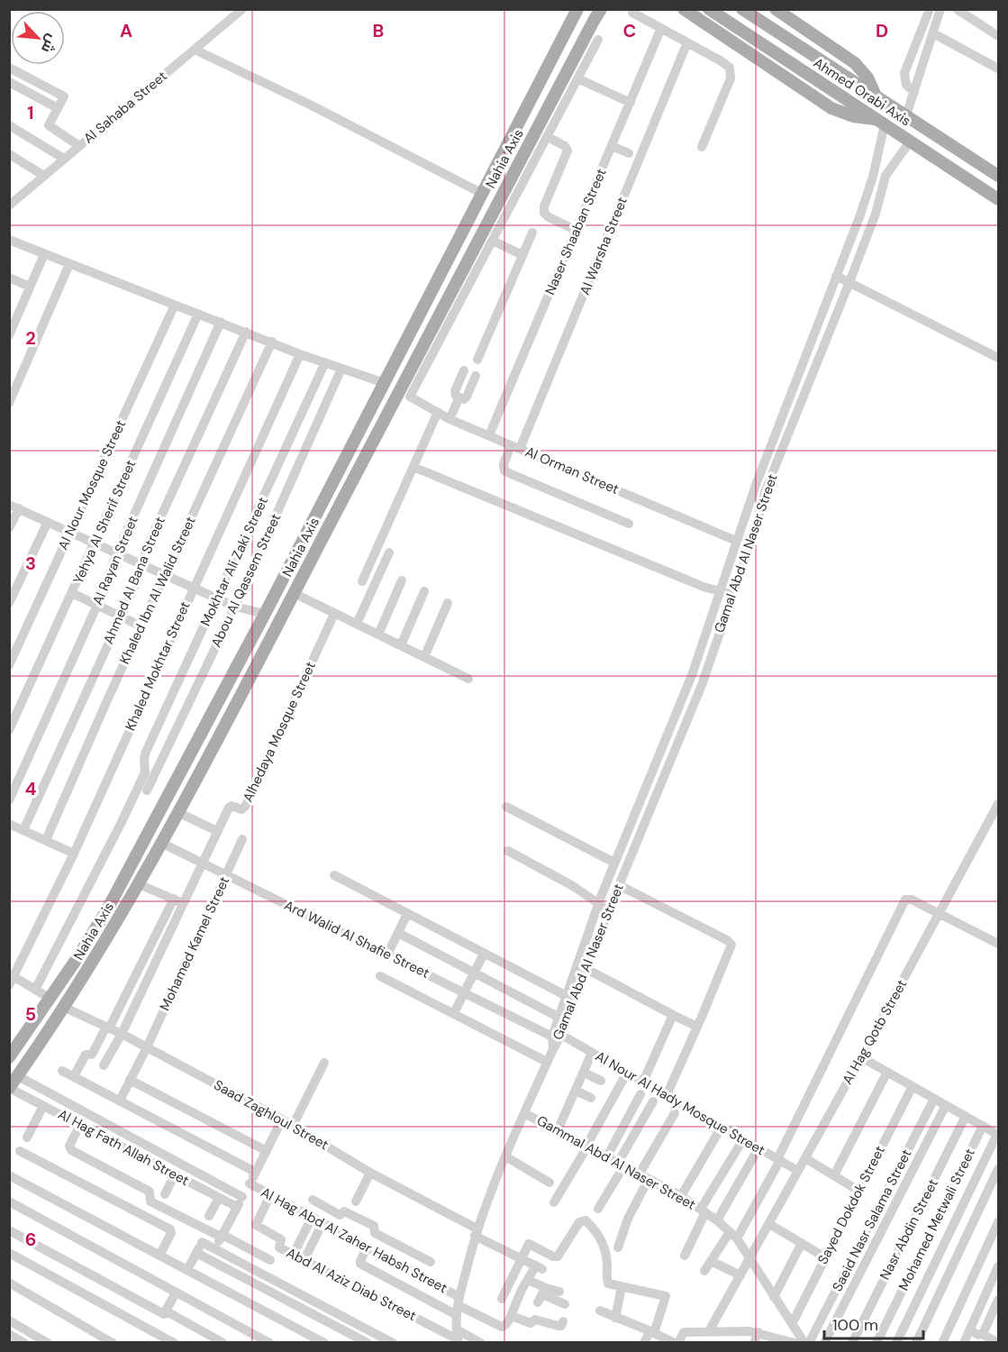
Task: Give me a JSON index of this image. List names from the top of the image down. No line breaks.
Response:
{"streets":{"main road":["Ahmed Orabi Axis","Nahia Axis"],"street":["Al Sahaba Street","Naser Shaaban Street","Al Warsha Street","Al Orman Street","Al Nour Mosque Street","Yehya Al Sherif Street","Gamal Abd Al Naser Street","Al Rayan Street","Mokhtar Ali Zaki Street","Ahmed Al Bana Street","Abou Al Qassem Street","Khaled Ibn Al Walid Street","Khaled Mokhtar Street","Alhedaya Mosque Street","Ard Walid Al Shafie Street","Mohamed Kamel Street","Al Hag Qotb Street","Al Nour Al Hady Mosque Street","Saad Zaghloul Street","Al Hag Fath Allah Street","Gammal Abd Al Naser Street","Sayed Dokdok Street","Mohamed Metwali Street","Saeid Nasr Salama Street","Nasr Abdin Street","Al Hag Abd Al Zaher Habsh Street","Abd Al Aziz Diab Street"]},"crossings":[["Ahmed Orabi Axis","Gamal Abd Al Naser Street"],["Nahia Axis","Ard Walid Al Shafie Street"],["Nahia Axis","Saad Zaghloul Street"],["Nahia Axis","Al Hag Fath Allah Street"],["Naser Shaaban Street","Al Orman Street"],["Al Warsha Street","Al Orman Street"],["Al Orman Street","Gamal Abd Al Naser Street"],["Gamal Abd Al Naser Street","Ard Walid Al Shafie Street"],["Gamal Abd Al Naser Street","Al Nour Al Hady Mosque Street"],["Alhedaya Mosque Street","Ard Walid Al Shafie Street"],["Ard Walid Al Shafie Street","Mohamed Kamel Street"],["Ard Walid Al Shafie Street","Al Nour Al Hady Mosque Street"],["Mohamed Kamel Street","Saad Zaghloul Street"],["Al Hag Qotb Street","Al Nour Al Hady Mosque Street"],["Al Hag Qotb Street","Gammal Abd Al Naser Street"],["Gammal Abd Al Naser Street","Sayed Dokdok Street"],["Al Hag Abd Al Zaher Habsh Street","Abd Al Aziz Diab Street"]],"scale_bar":"100 m","north":"bottom right","grid":{"columns":["A","B","C","D"],"rows":["1","2","3","4","5","6"]}}
